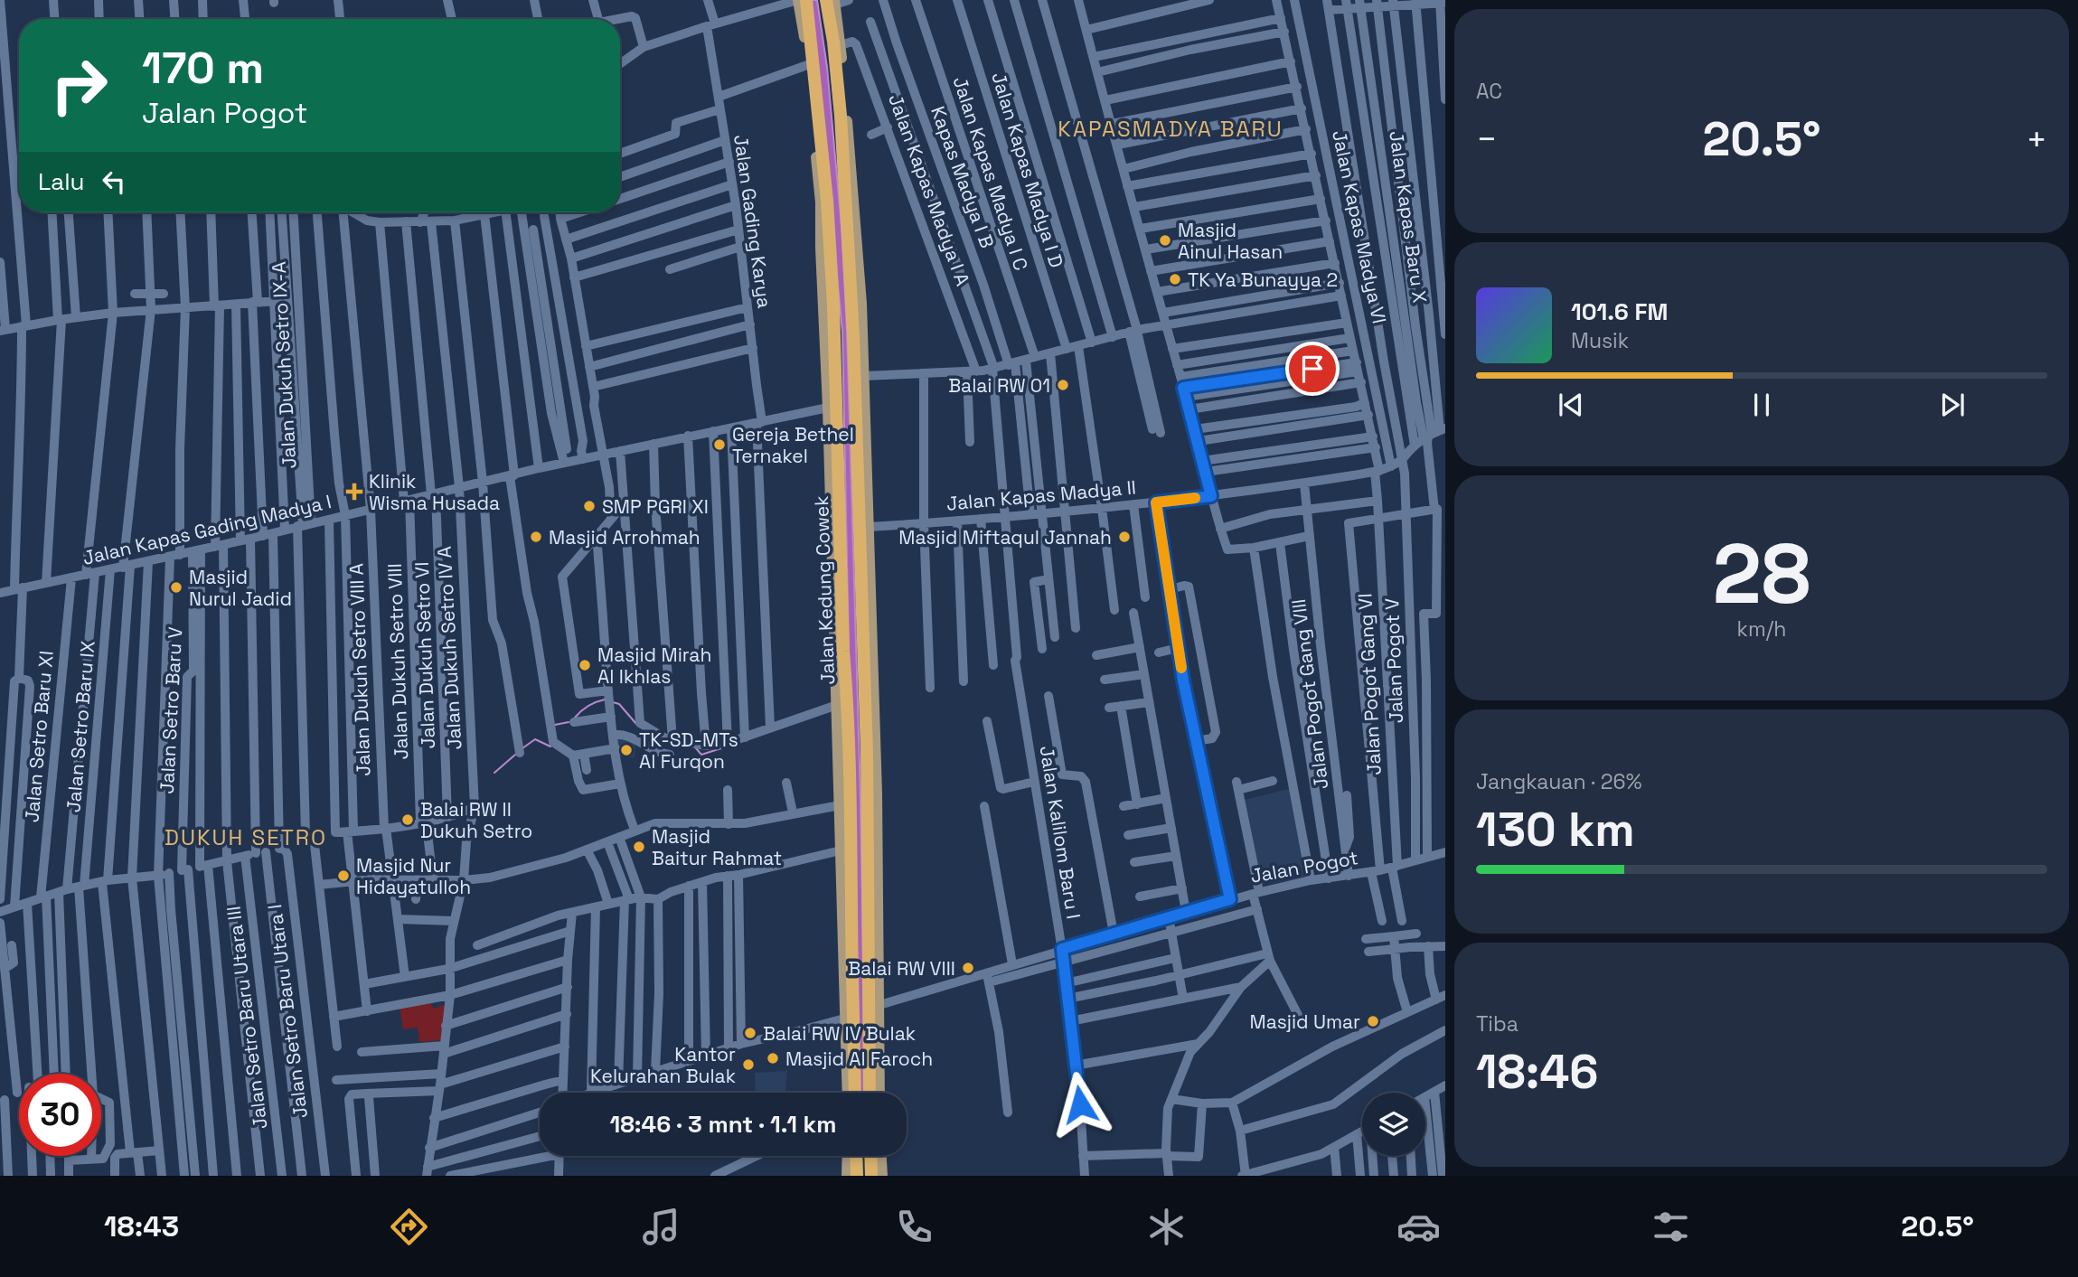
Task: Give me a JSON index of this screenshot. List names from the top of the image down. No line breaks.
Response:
{"streets":{"highway":["Jalan Kedung Cowek"],"street":["Jalan Kapas Madya I D","Jalan Kapas Madya I C","Kapas Madya I B","Jalan Kapas Madya I A","Jalan Kapas Baru X","Jalan Gading Karya","Jalan Kapas Madya VI","Jalan Dukuh Setro IX-A","Jalan Kapas Madya II","Jalan Kapas Gading Madya I","Jalan Dukuh Setro IV A","Jalan Dukuh Setro VI","Jalan Pogot V","Jalan Dukuh Setro VIII","Jalan Dukuh Setro VIII A","Jalan Pogot Gang VI","Jalan Pogot Gang VIII","Jalan Setro Baru V","Jalan Setro Baru IX","Jalan Setro Baru XI","Jalan Kalilom Baru I","Jalan Pogot","Jalan Setro Baru Utara I","Jalan Setro Baru Utara III"]},"crossings":[["Jalan Kapas Madya I C","Jalan Kapas Madya II"],["Kapas Madya I B","Jalan Kapas Madya II"],["Jalan Kapas Madya I A","Jalan Kedung Cowek"],["Jalan Kapas Baru X","Jalan Kapas Madya II"],["Jalan Gading Karya","Jalan Kapas Gading Madya I"],["Jalan Kapas Madya VI","Jalan Kapas Madya II"],["Jalan Dukuh Setro IX-A","Jalan Kapas Gading Madya I"],["Jalan Kapas Madya II","Jalan Kedung Cowek"],["Jalan Kapas Madya II","Jalan Pogot V"],["Jalan Kapas Madya II","Jalan Pogot Gang VI"],["Jalan Kapas Madya II","Jalan Pogot Gang VIII"],["Jalan Kapas Madya II","Jalan Kalilom Baru I"],["Jalan Kapas Gading Madya I","Jalan Kedung Cowek"],["Jalan Kapas Gading Madya I","Jalan Dukuh Setro IV A"],["Jalan Kapas Gading Madya I","Jalan Dukuh Setro VI"],["Jalan Kapas Gading Madya I","Jalan Dukuh Setro VIII"],["Jalan Kapas Gading Madya I","Jalan Dukuh Setro VIII A"],["Jalan Kapas Gading Madya I","Jalan Setro Baru V"],["Jalan Kapas Gading Madya I","Jalan Setro Baru IX"],["Jalan Kapas Gading Madya I","Jalan Setro Baru XI"],["Jalan Kedung Cowek","Jalan Pogot"],["Jalan Pogot V","Jalan Pogot"],["Jalan Pogot Gang VI","Jalan Pogot"],["Jalan Pogot Gang VIII","Jalan Pogot"],["Jalan Kalilom Baru I","Jalan Pogot"]],"districts":["KAPASMADYA BARU","DUKUH SETRO"],"places":{"other":["Masjid Ainul Hasan","TK Ya Bunayya 2","Balai RW 01","Gereja Bethel Ternakel","SMP PGRI XI","Masjid Arrohmah","Masjid Miftaqul Jannah","Masjid Nurul Jadid","Masjid Mirah Al Ikhlas","TK-SD-MTs Al Furqon","Balai RW II Dukuh Setro","Masjid Baitur Rahmat","Masjid Nur Hidayatulloh","Balai RW VIII","Masjid Umar","Balai RW IV Bulak","Masjid Al Faroch","Kantor Kelurahan Bulak"],"health":["Klinik Wisma Husada"]},"page":{"tile":["AC",["28","km/h"],["Jangkauan · 26%","130 km"],["Tiba","18:46"]],"turn":["170 m","Jalan Pogot"],"heat":["−","20.5°","+"],"then":"Lalu","song":["101.6 FM","Musik"],"limit":"30","trip":"18:46 · 3 mnt · 1.1 km","tabs":["18:43","20.5°"]}}
